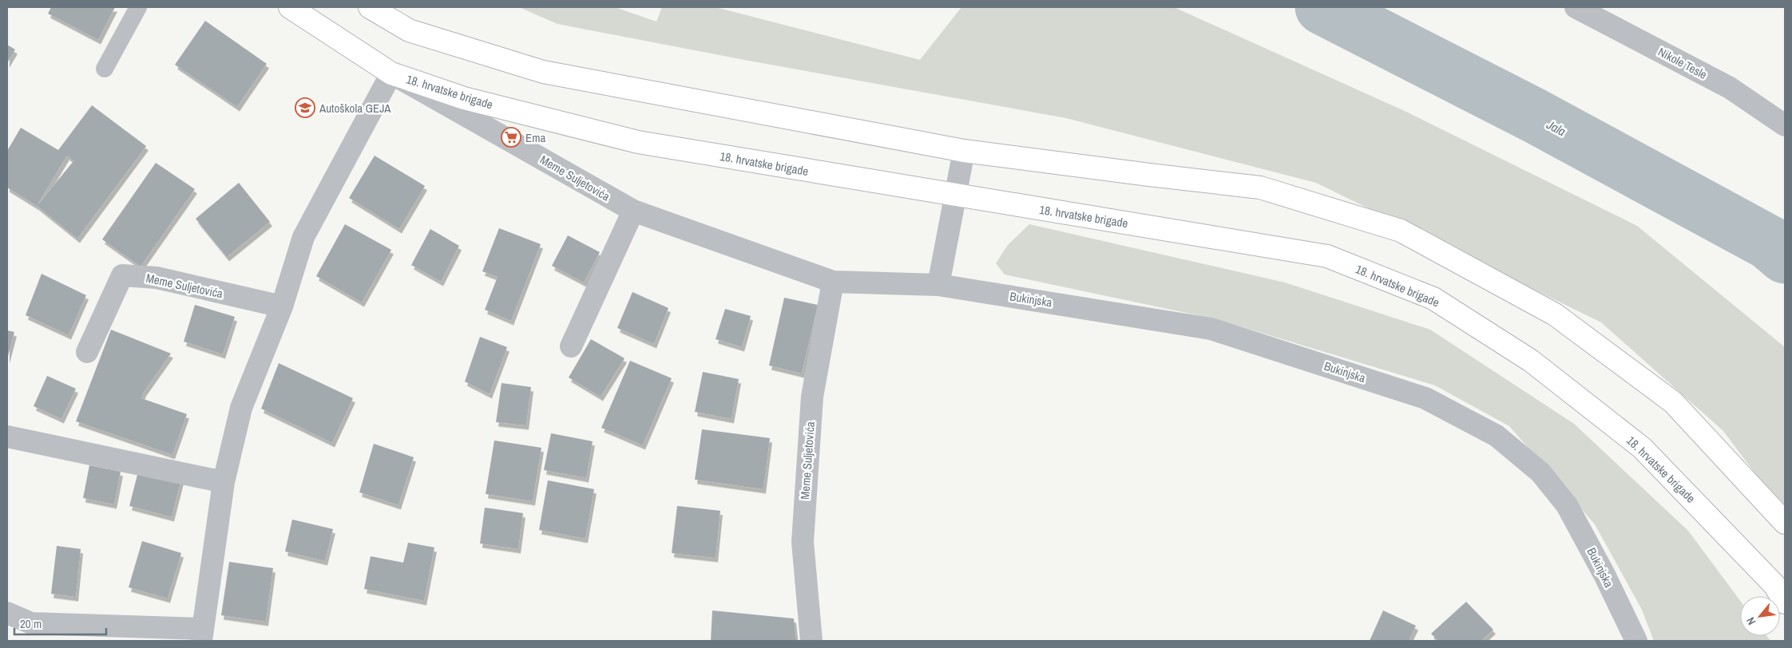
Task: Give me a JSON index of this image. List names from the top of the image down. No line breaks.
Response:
{"streets":{"main road":["18. hrvatske brigade"],"street":["Nikole Tesle","Meme Suljetovića","Bukinjska"]},"crossings":[["18. hrvatske brigade","Meme Suljetovića"],["Meme Suljetovića","Bukinjska"]],"water":["Jala"],"places":{"school or university":["Autoškola GEJA"],"supermarket":["Ema"]},"scale_bar":"20 m","north":"bottom left"}
